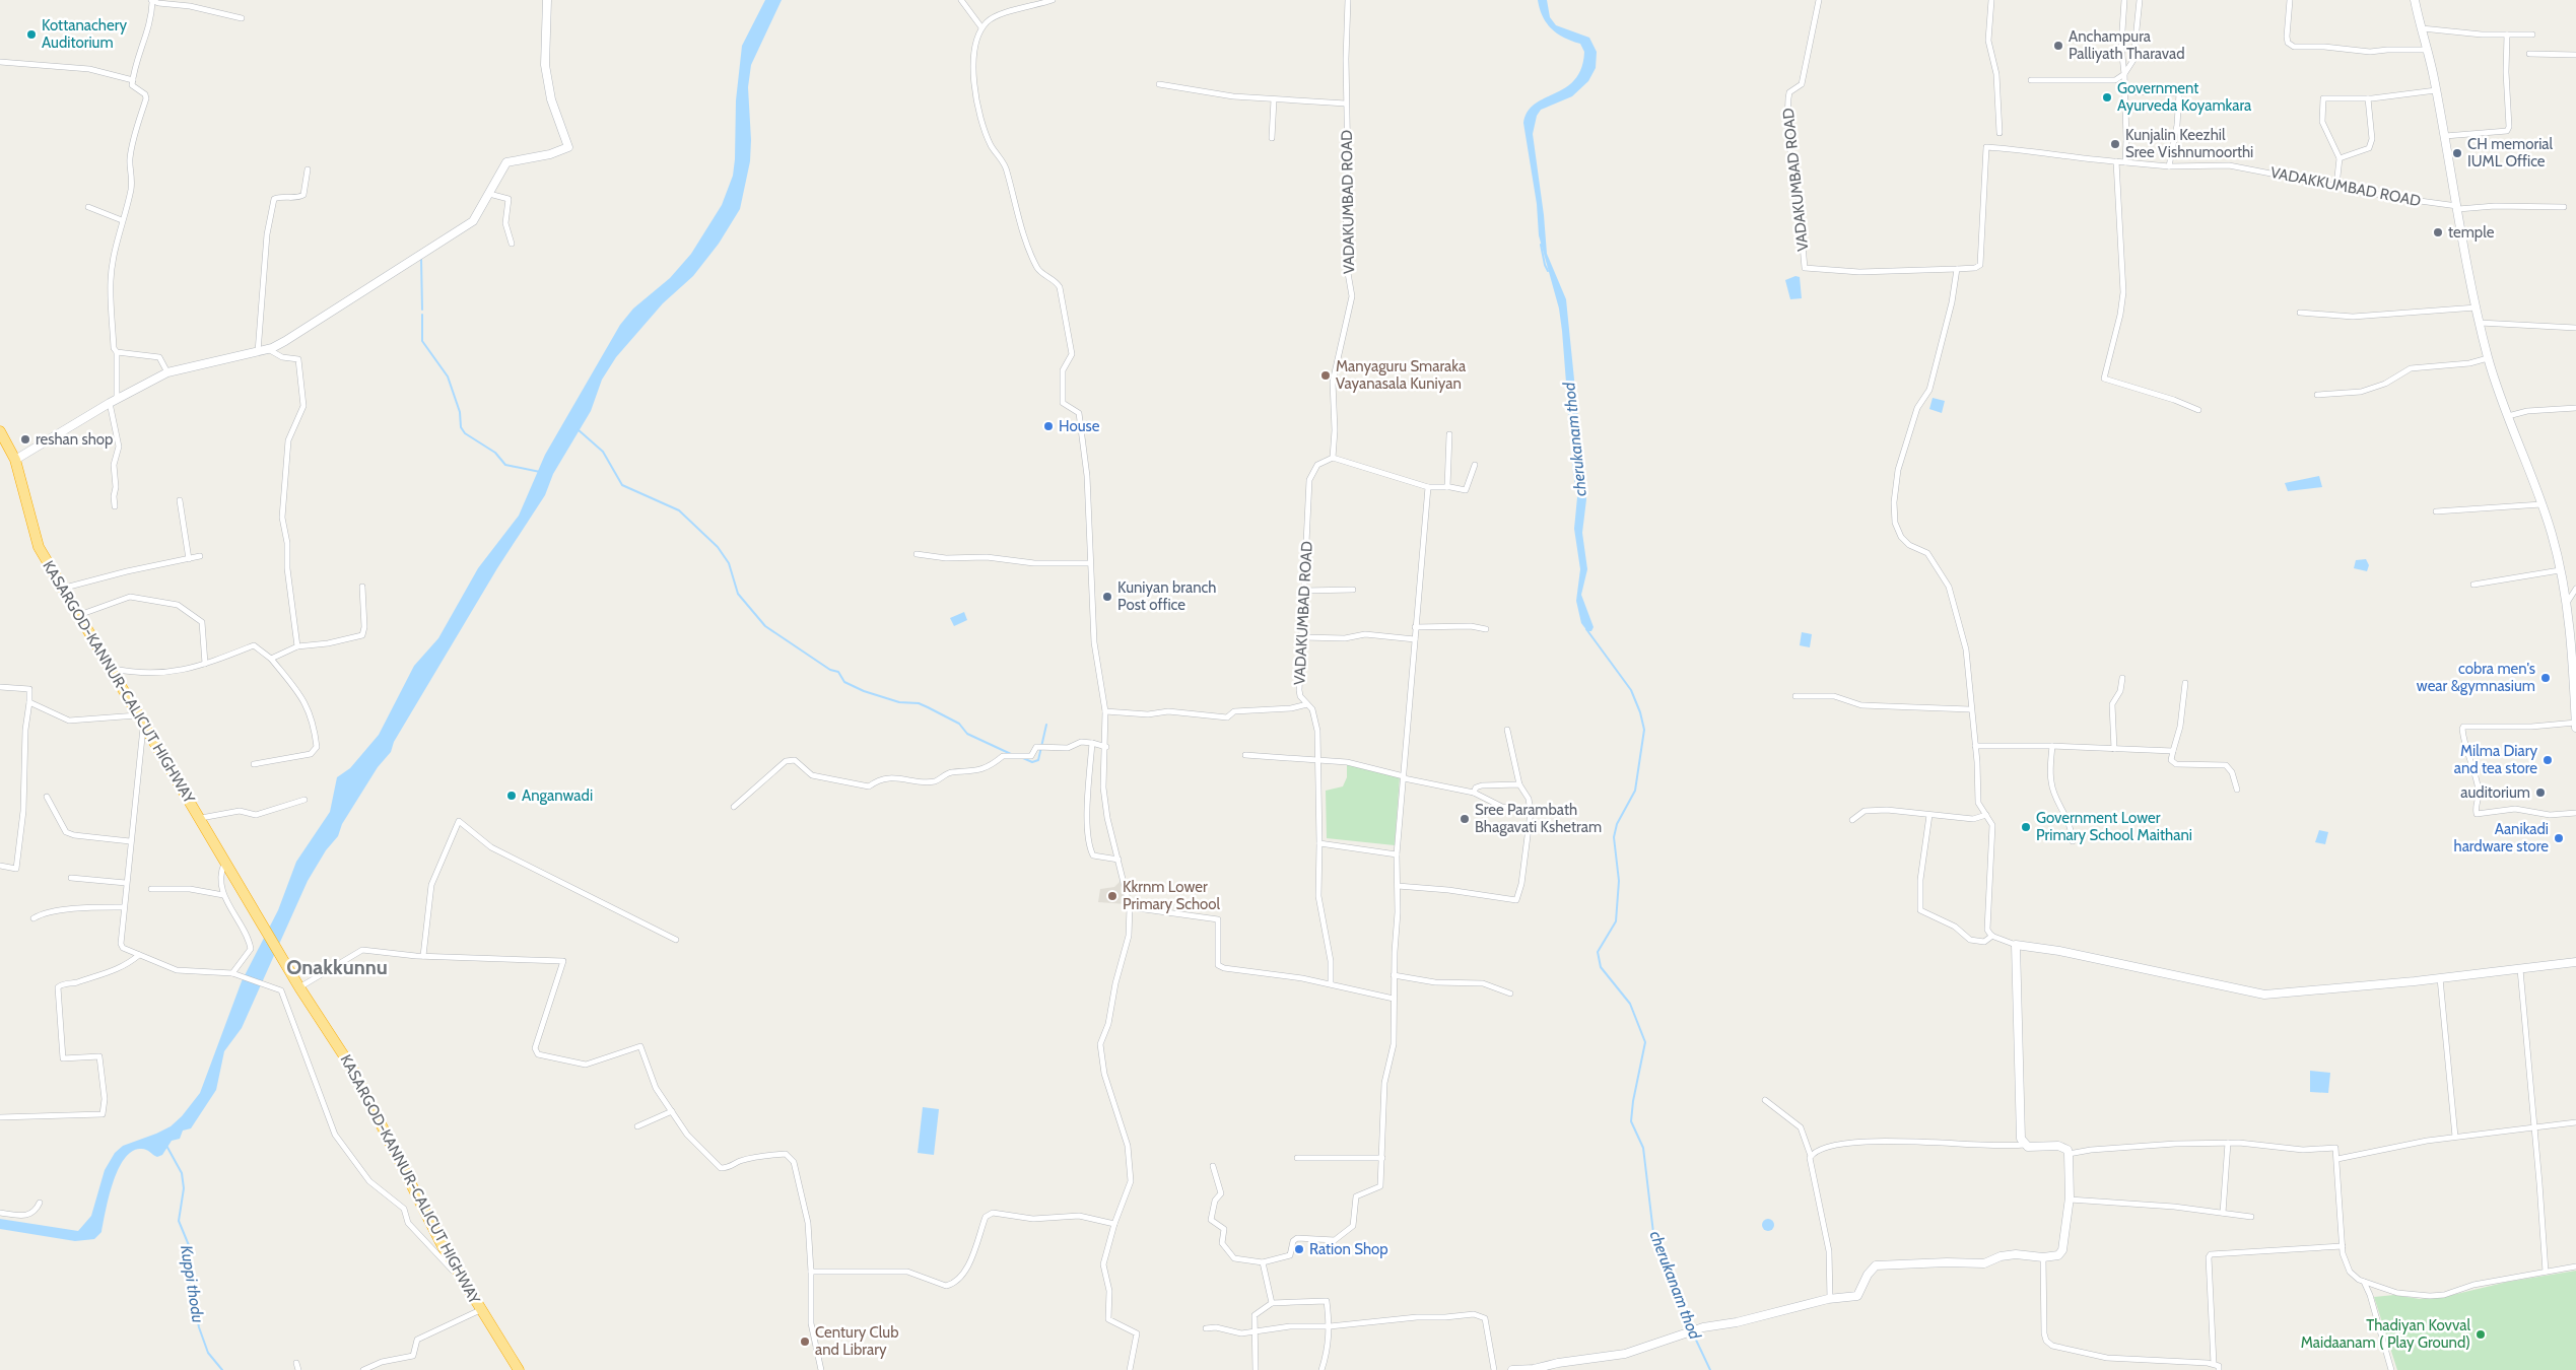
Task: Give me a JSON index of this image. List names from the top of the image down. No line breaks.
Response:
{"streets":{"highway":["KASARGOD-KANNUR-CALICUT HIGHWAY"],"street":["VADAKUMBAD ROAD","VADAKKUMBAD ROAD"]},"crossings":[["VADAKUMBAD ROAD","VADAKKUMBAD ROAD"]],"districts":["Onakkunnu"],"water":["cherukanam thod","Kuppi thodu"],"places":["Kottanachery Auditorium","Anchampura Palliyath Tharavad","Government Ayurveda Koyamkara","Kunjalin Keezhil Sree Vishnumoorthi","CH memorial IUML Office","temple","Manyaguru Smaraka Vayanasala Kuniyan","House","reshan shop","Kuniyan branch Post office","cobra men's wear &gymnasium","Milma Diary and tea store","auditorium","Anganwadi","Sree Parambath Bhagavati Kshetram","Government Lower Primary School Maithani","Aanikadi hardware store","Kkrnm Lower Primary School","Ration Shop","Thadiyan Kovval Maidaanam ( Play Ground)","Century Club and Library"]}
